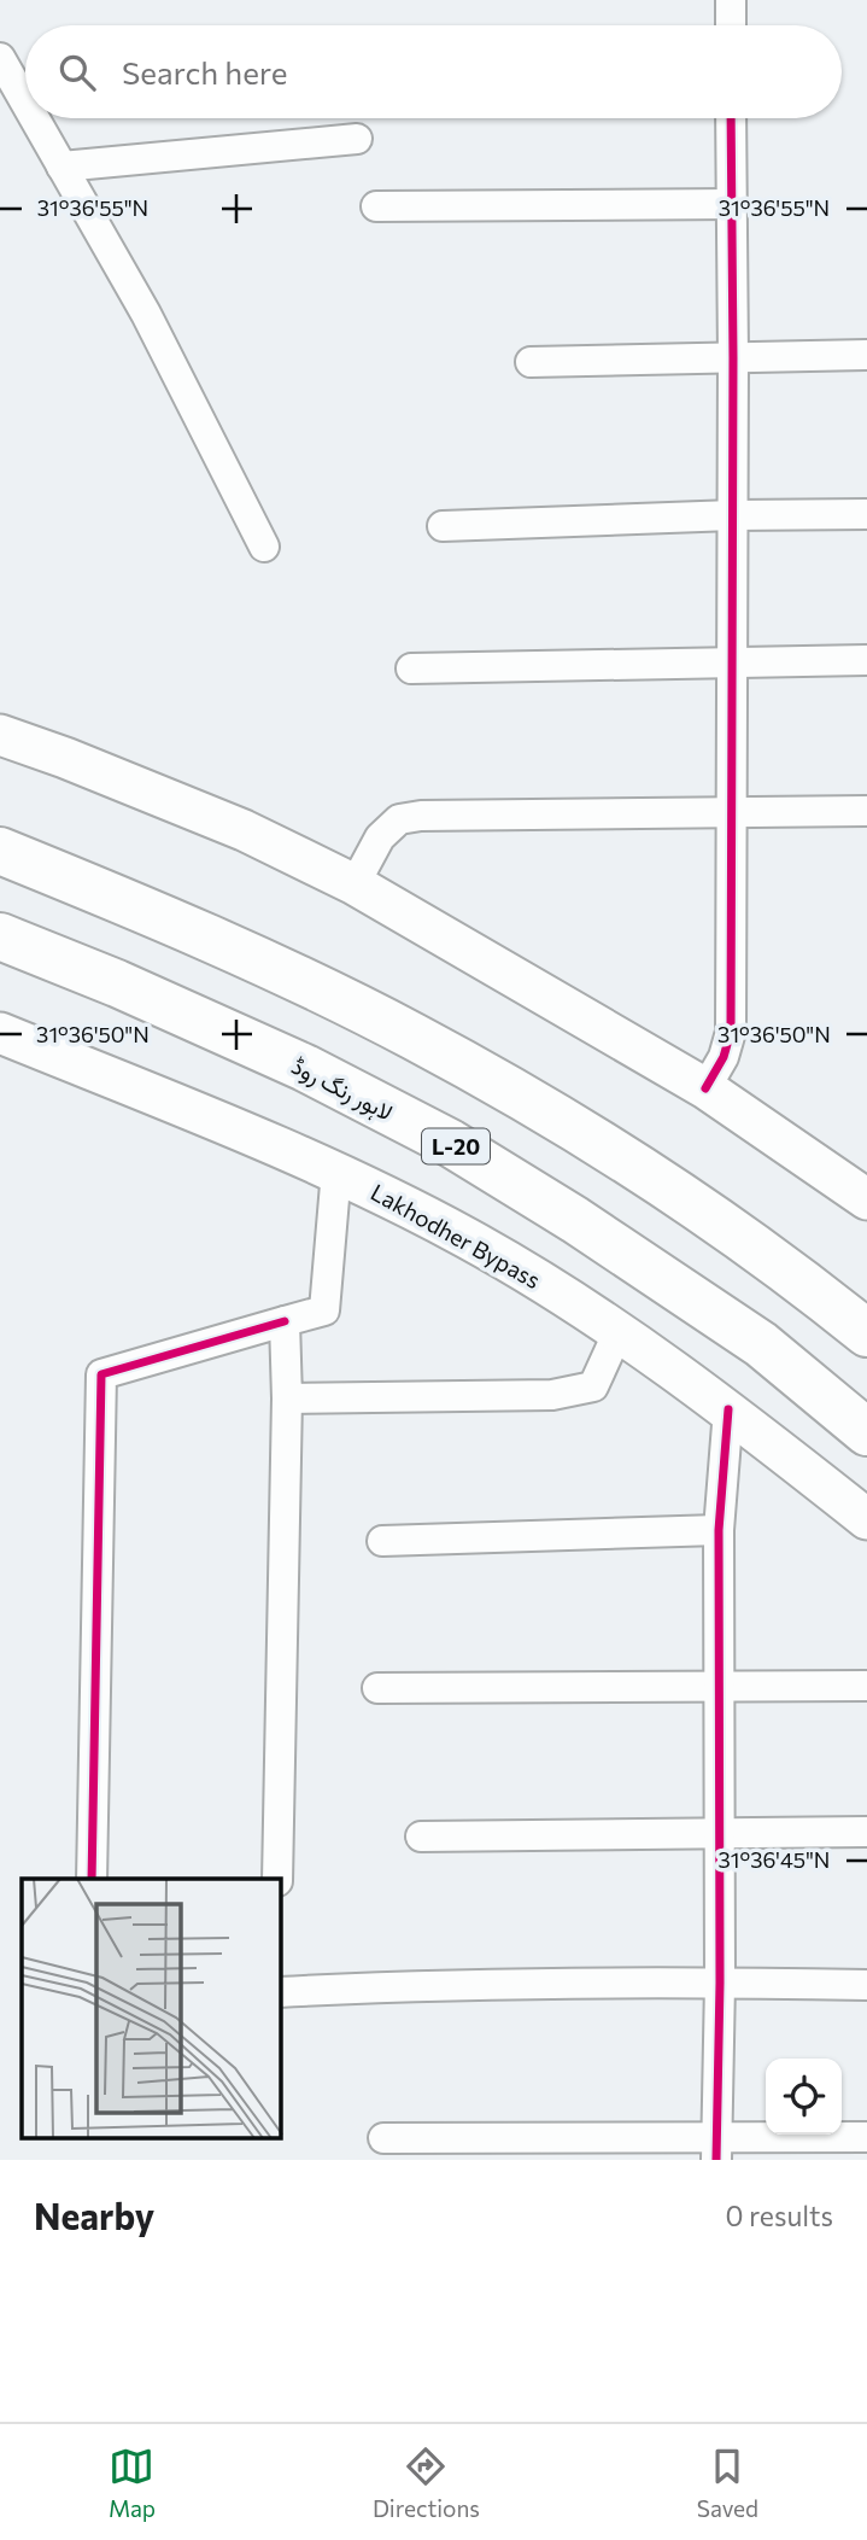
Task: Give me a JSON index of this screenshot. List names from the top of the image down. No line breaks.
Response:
{"streets":{"highway":["لاہور رنگ روڈ","L-20"],"main road":["Lakhodher Bypass"]},"page":{"search":"Search here","heading":["Nearby","0 results"],"nav":["Map","Directions","Saved"]},"coordinates":["31°36'55\"N","31°36'50\"N","31°36'45\"N"]}
